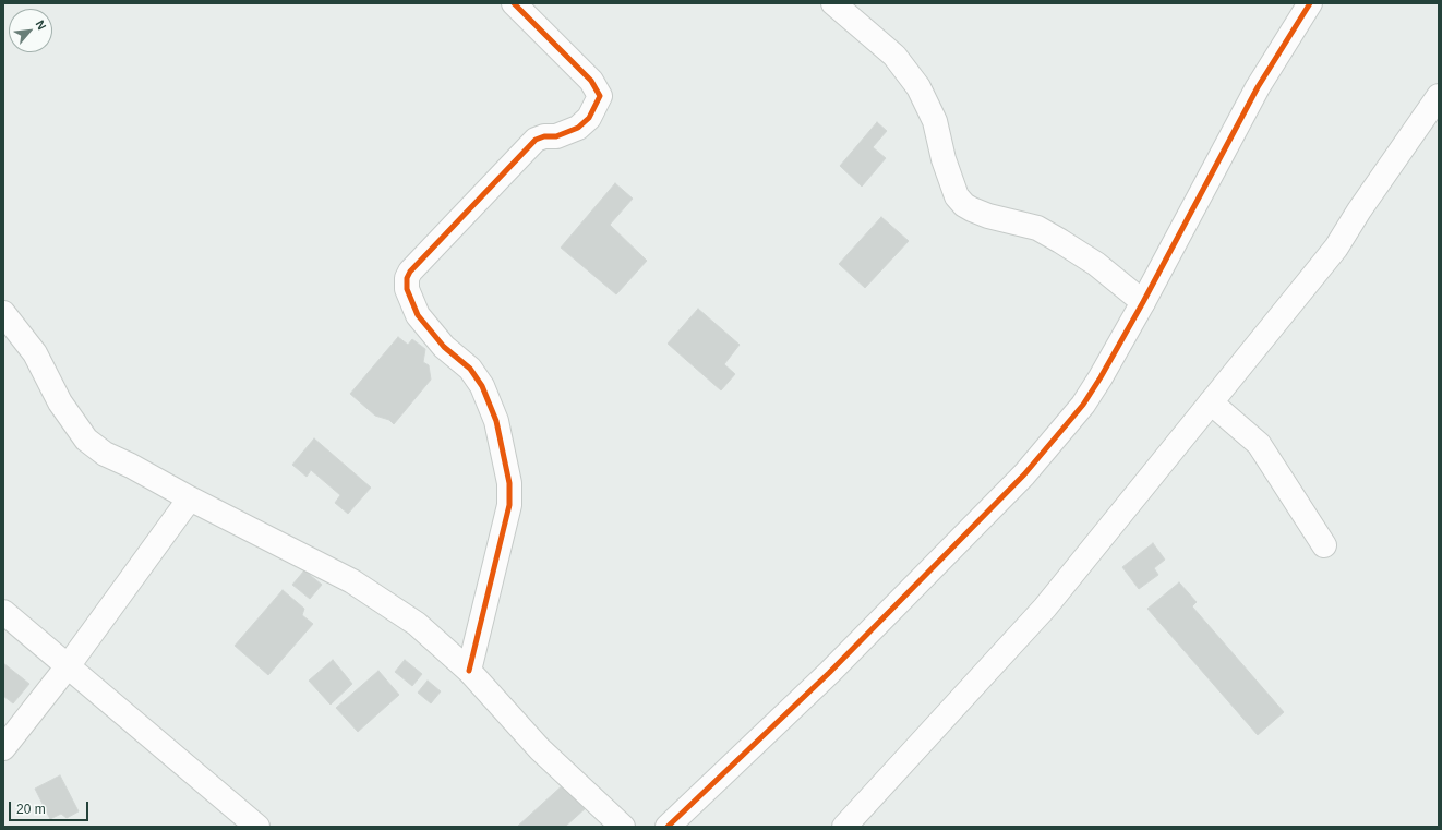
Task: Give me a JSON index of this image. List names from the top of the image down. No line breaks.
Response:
{"scale_bar":"20 m","north":"top right"}
